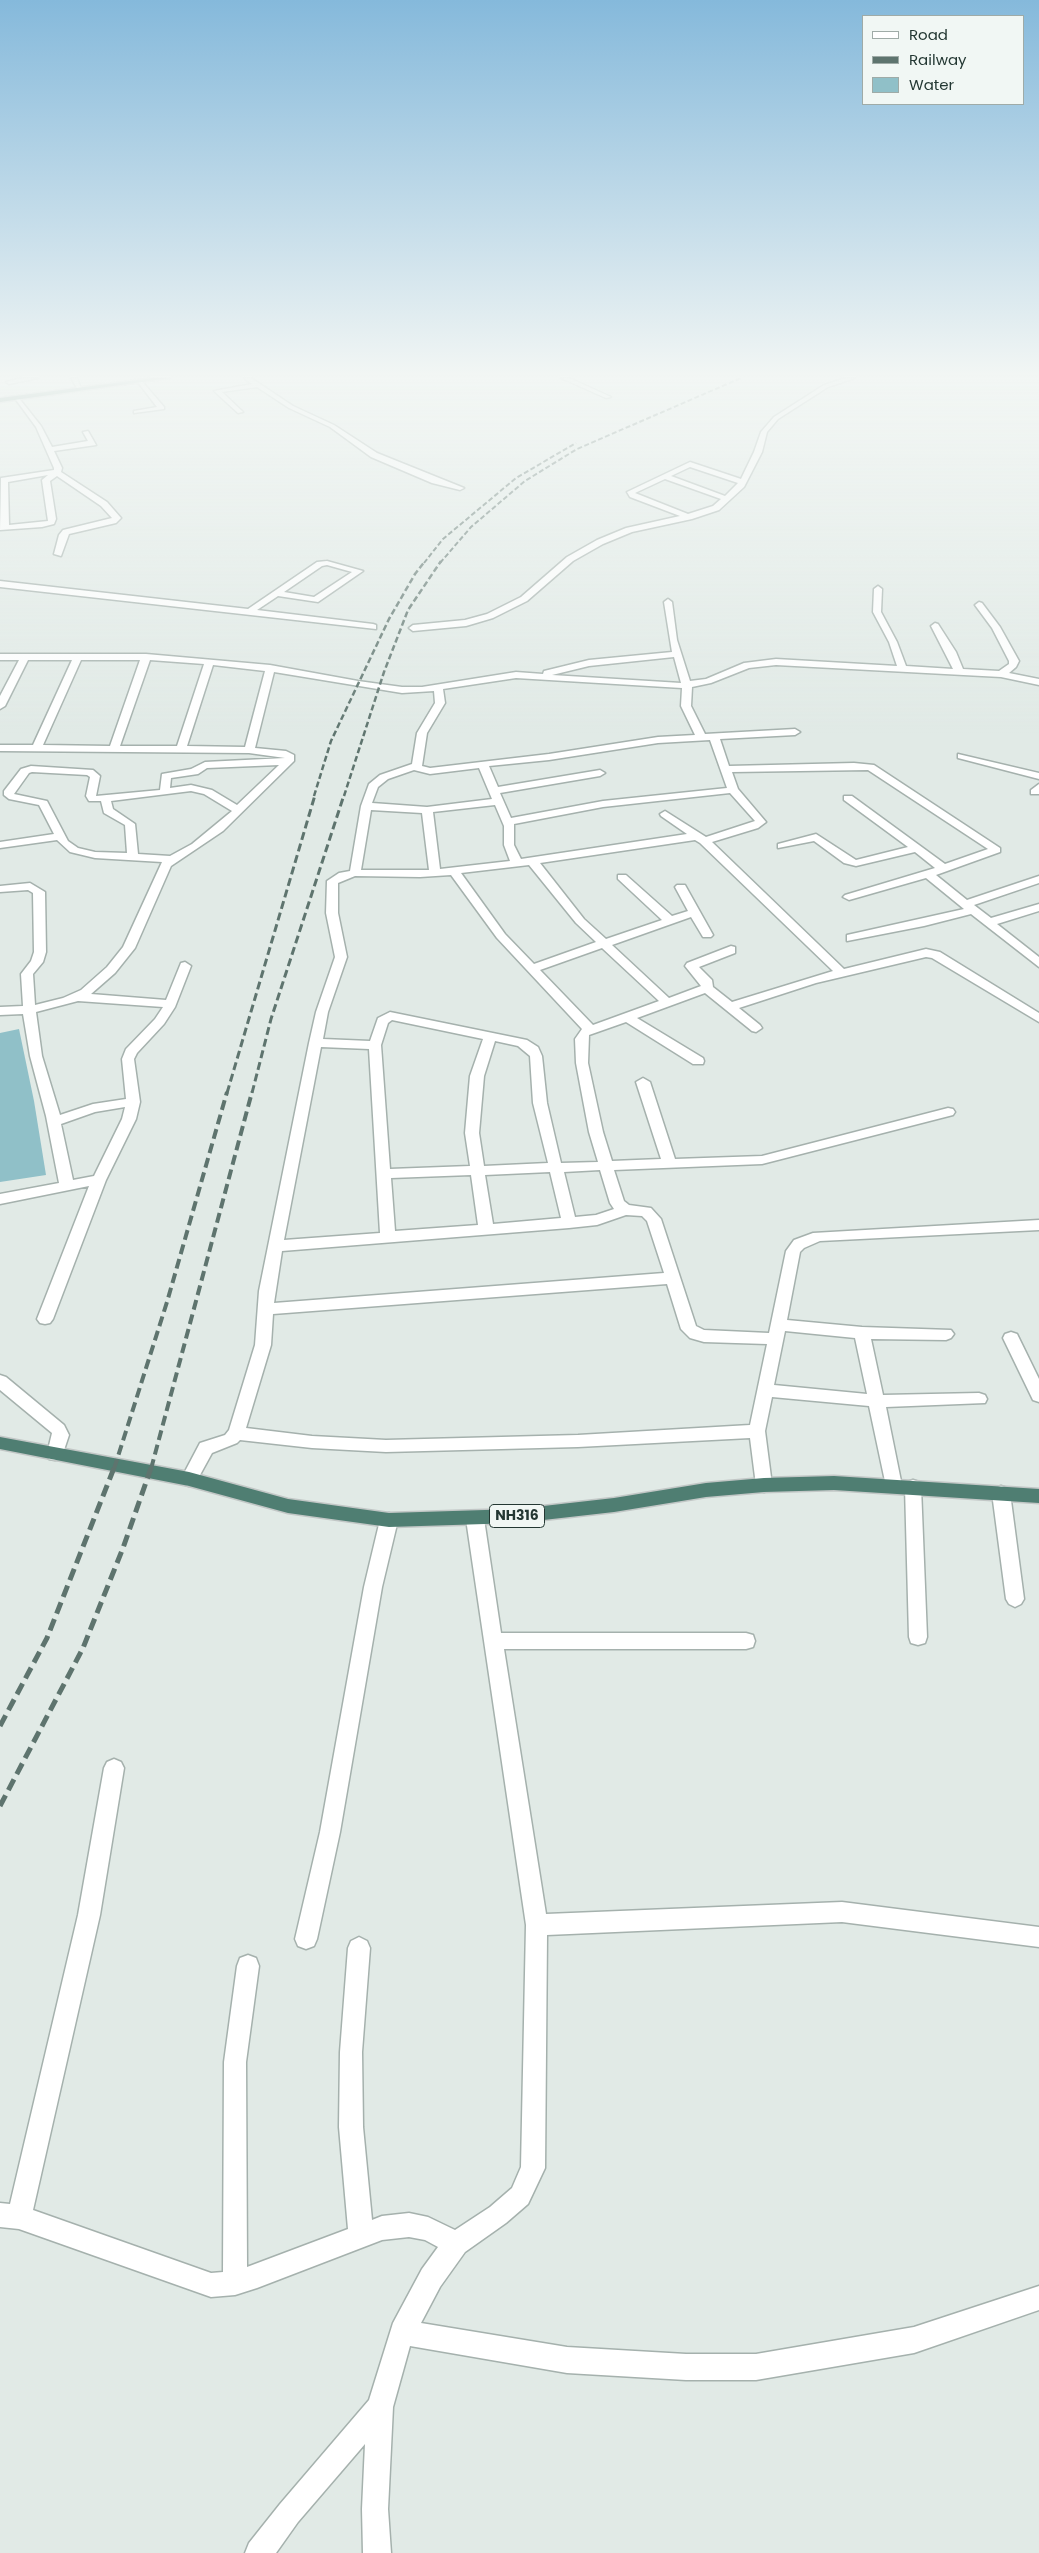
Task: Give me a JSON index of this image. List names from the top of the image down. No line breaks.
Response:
{"streets":{"highway":["NH316"]},"legend":["Road","Railway","Water"]}
